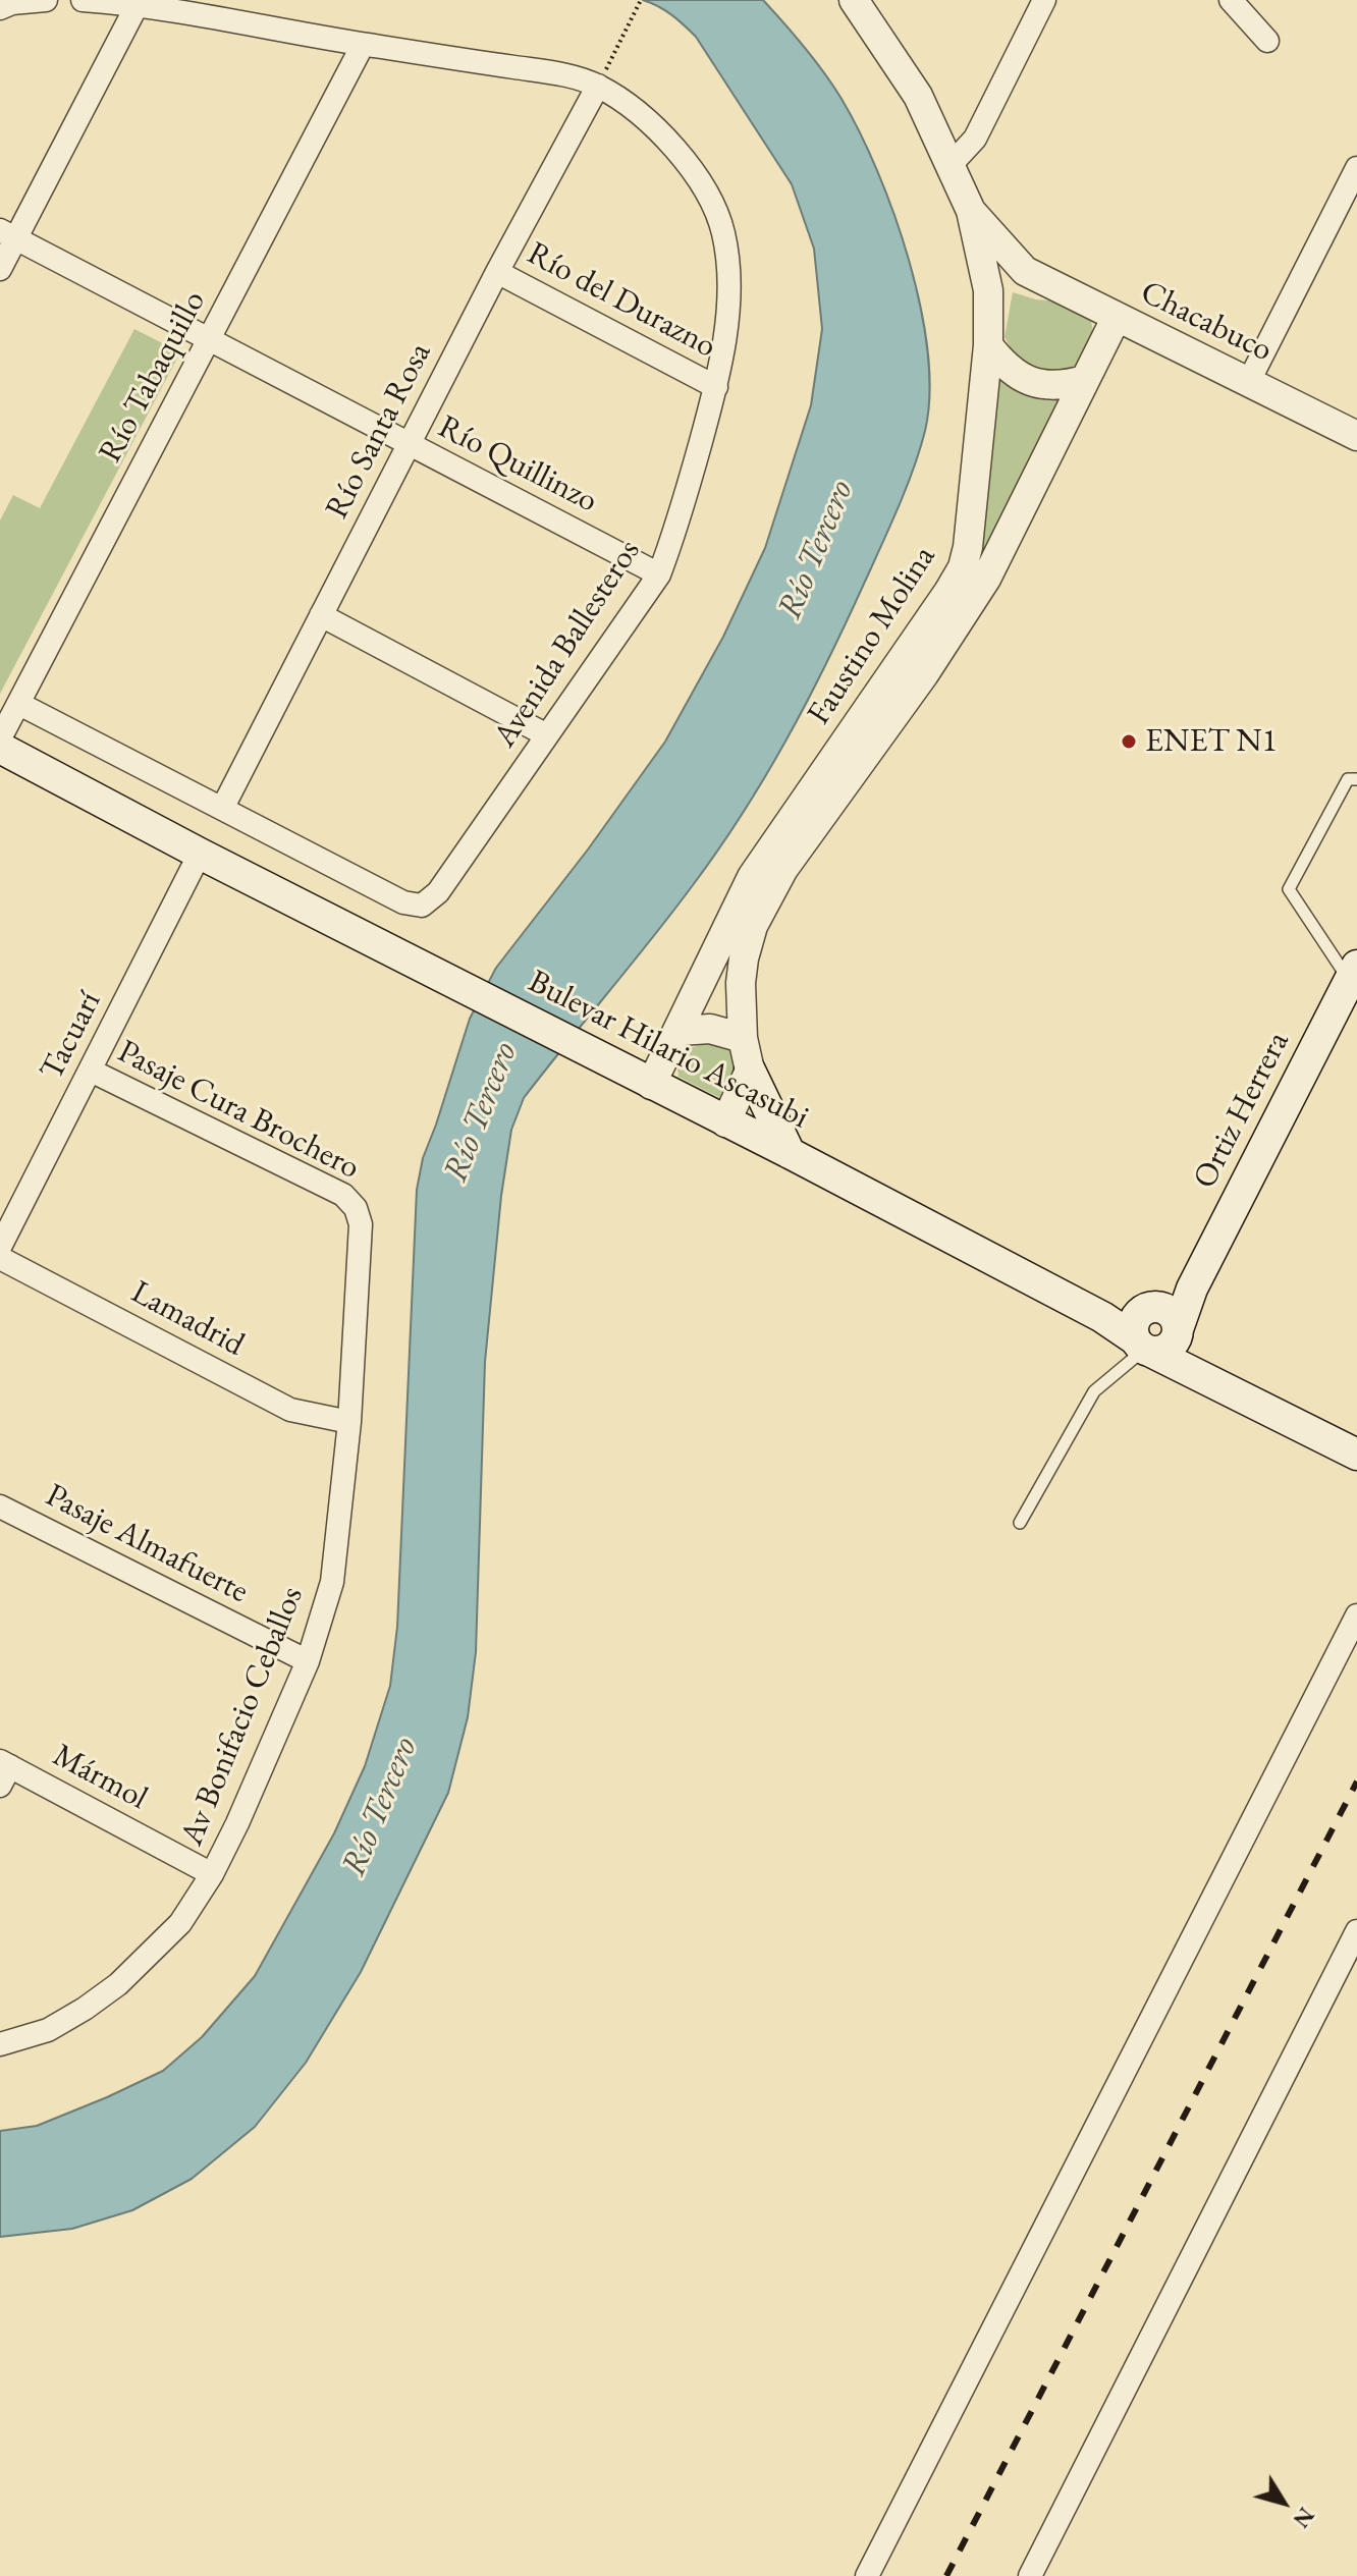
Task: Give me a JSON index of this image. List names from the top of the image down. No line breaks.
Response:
{"streets":{"main road":["Bulevar Hilario Ascasubi","Ortiz Herrera"],"street":["Río del Durazno","Chacabuco","Río Tabaquillo","Río Santa Rosa","Río Quillinzo","Faustino Molina","Avenida Ballesteros","Tacuarí","Pasaje Cura Brochero","Lamadrid","Pasaje Almafuerte","Av Bonifacio Ceballos","Mármol"]},"crossings":[["Río del Durazno","Río Santa Rosa"],["Río del Durazno","Avenida Ballesteros"],["Chacabuco","Faustino Molina"],["Río Tabaquillo","Río Quillinzo"],["Río Tabaquillo","Avenida Ballesteros"],["Río Santa Rosa","Río Quillinzo"],["Río Santa Rosa","Avenida Ballesteros"],["Río Quillinzo","Avenida Ballesteros"],["Faustino Molina","Bulevar Hilario Ascasubi"],["Tacuarí","Bulevar Hilario Ascasubi"],["Tacuarí","Pasaje Cura Brochero"],["Bulevar Hilario Ascasubi","Ortiz Herrera"],["Pasaje Cura Brochero","Av Bonifacio Ceballos"],["Lamadrid","Av Bonifacio Ceballos"],["Pasaje Almafuerte","Av Bonifacio Ceballos"],["Av Bonifacio Ceballos","Mármol"]],"water":["Río Tercero"],"places":["ENET N1"],"north":"bottom right"}
